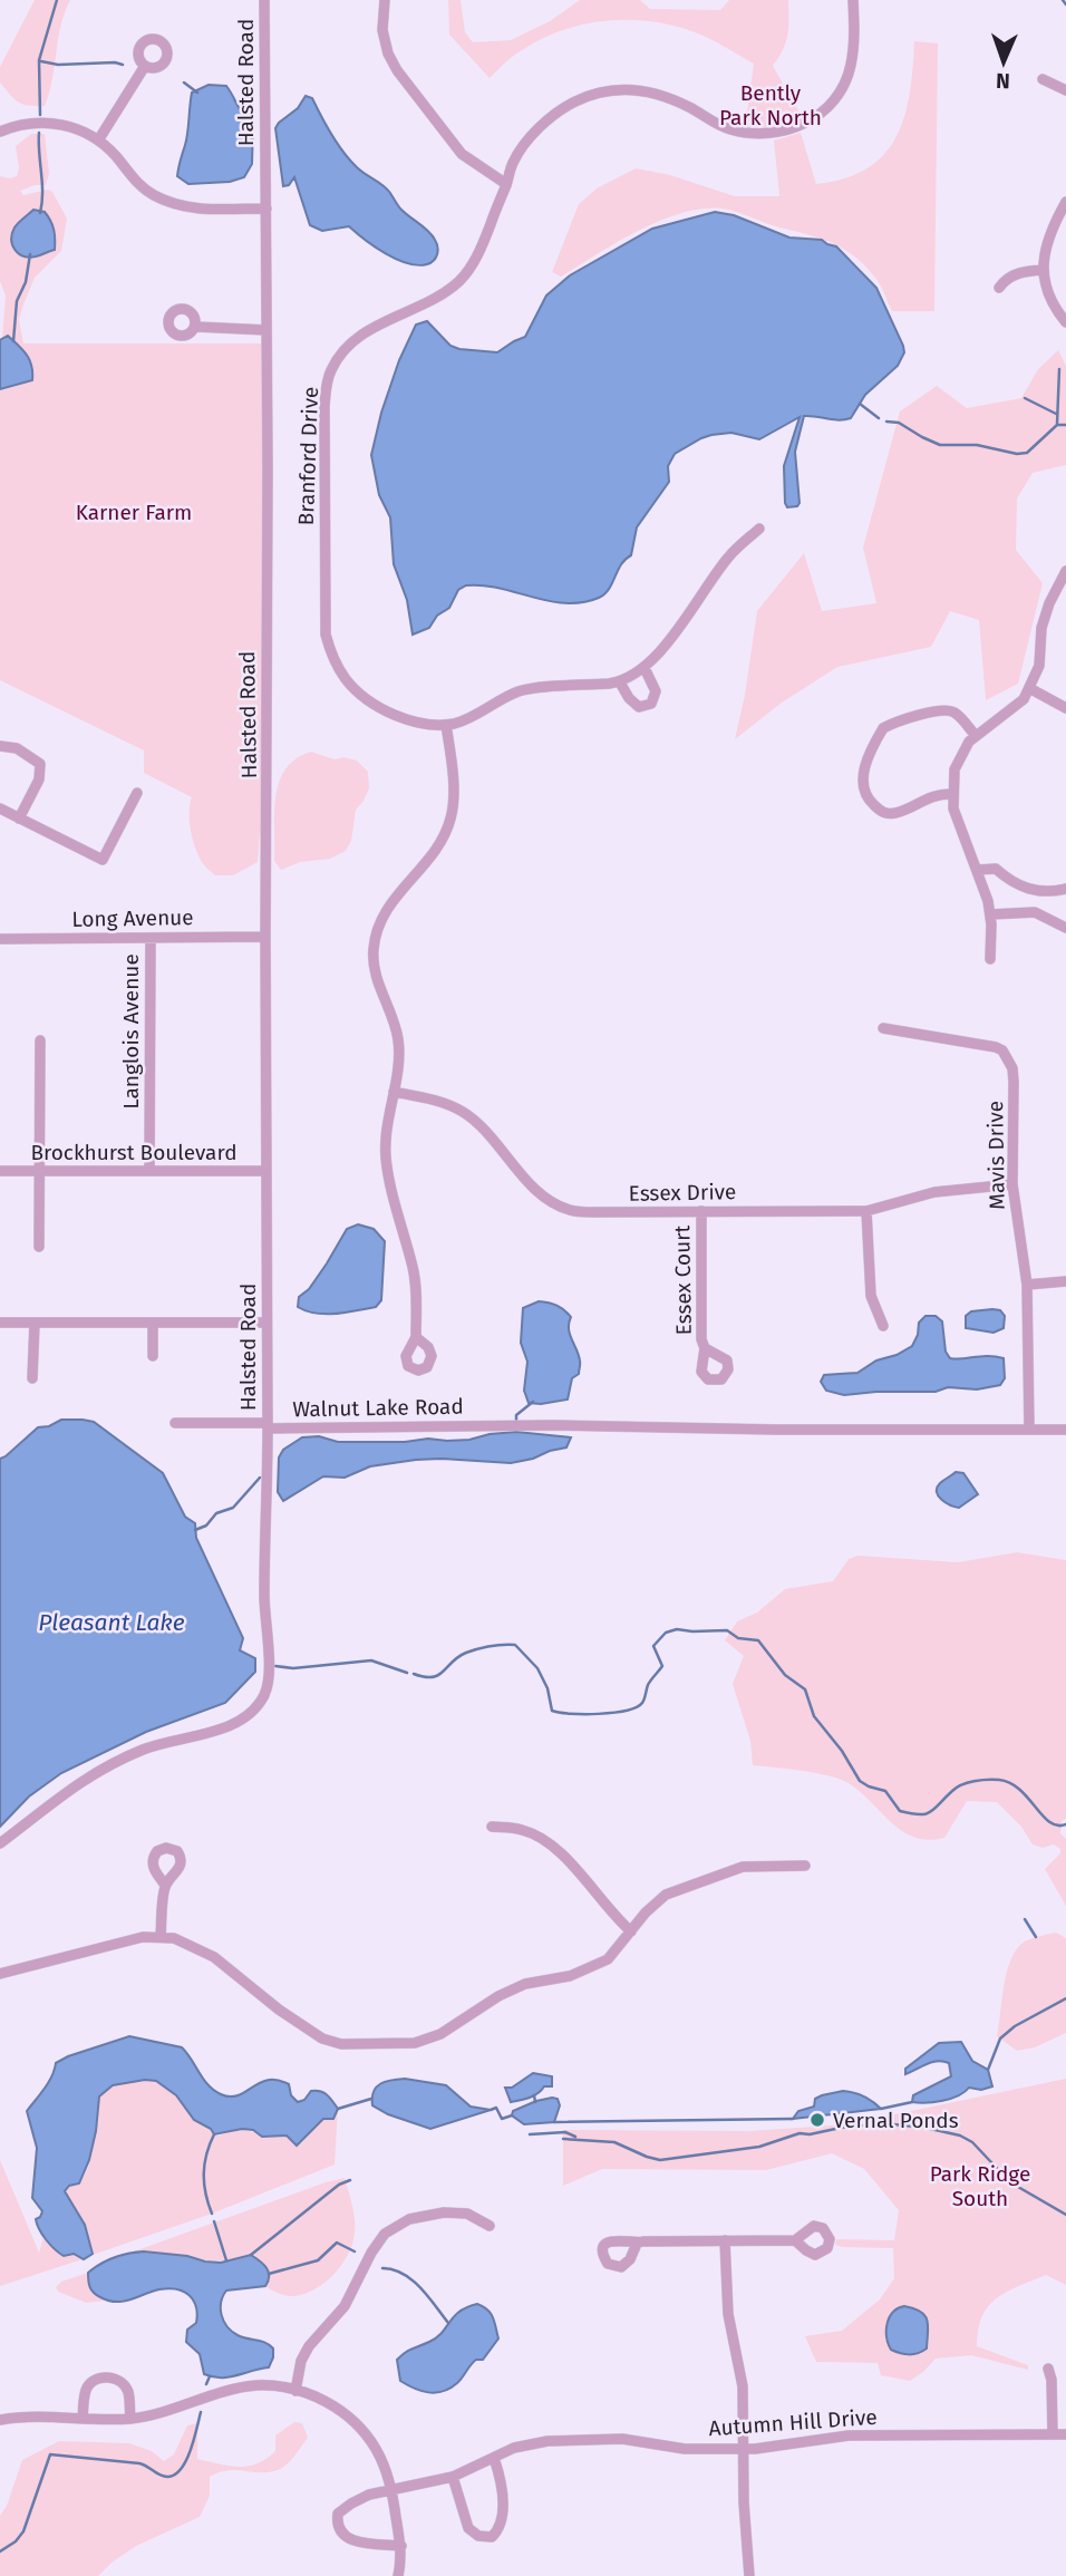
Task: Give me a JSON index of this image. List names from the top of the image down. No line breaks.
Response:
{"streets":{"street":["Halsted Road","Branford Drive","Long Avenue","Langlois Avenue","Brockhurst Boulevard","Mavis Drive","Essex Drive","Essex Court","Walnut Lake Road","Autumn Hill Drive"]},"crossings":[["Halsted Road","Long Avenue"],["Halsted Road","Brockhurst Boulevard"],["Halsted Road","Walnut Lake Road"],["Long Avenue","Langlois Avenue"],["Langlois Avenue","Brockhurst Boulevard"],["Mavis Drive","Essex Drive"],["Mavis Drive","Walnut Lake Road"],["Essex Drive","Essex Court"]],"water":["Pleasant Lake"],"parks":["Bently Park North","Karner Farm","Park Ridge South"],"places":["Vernal Ponds"],"north":"bottom"}
